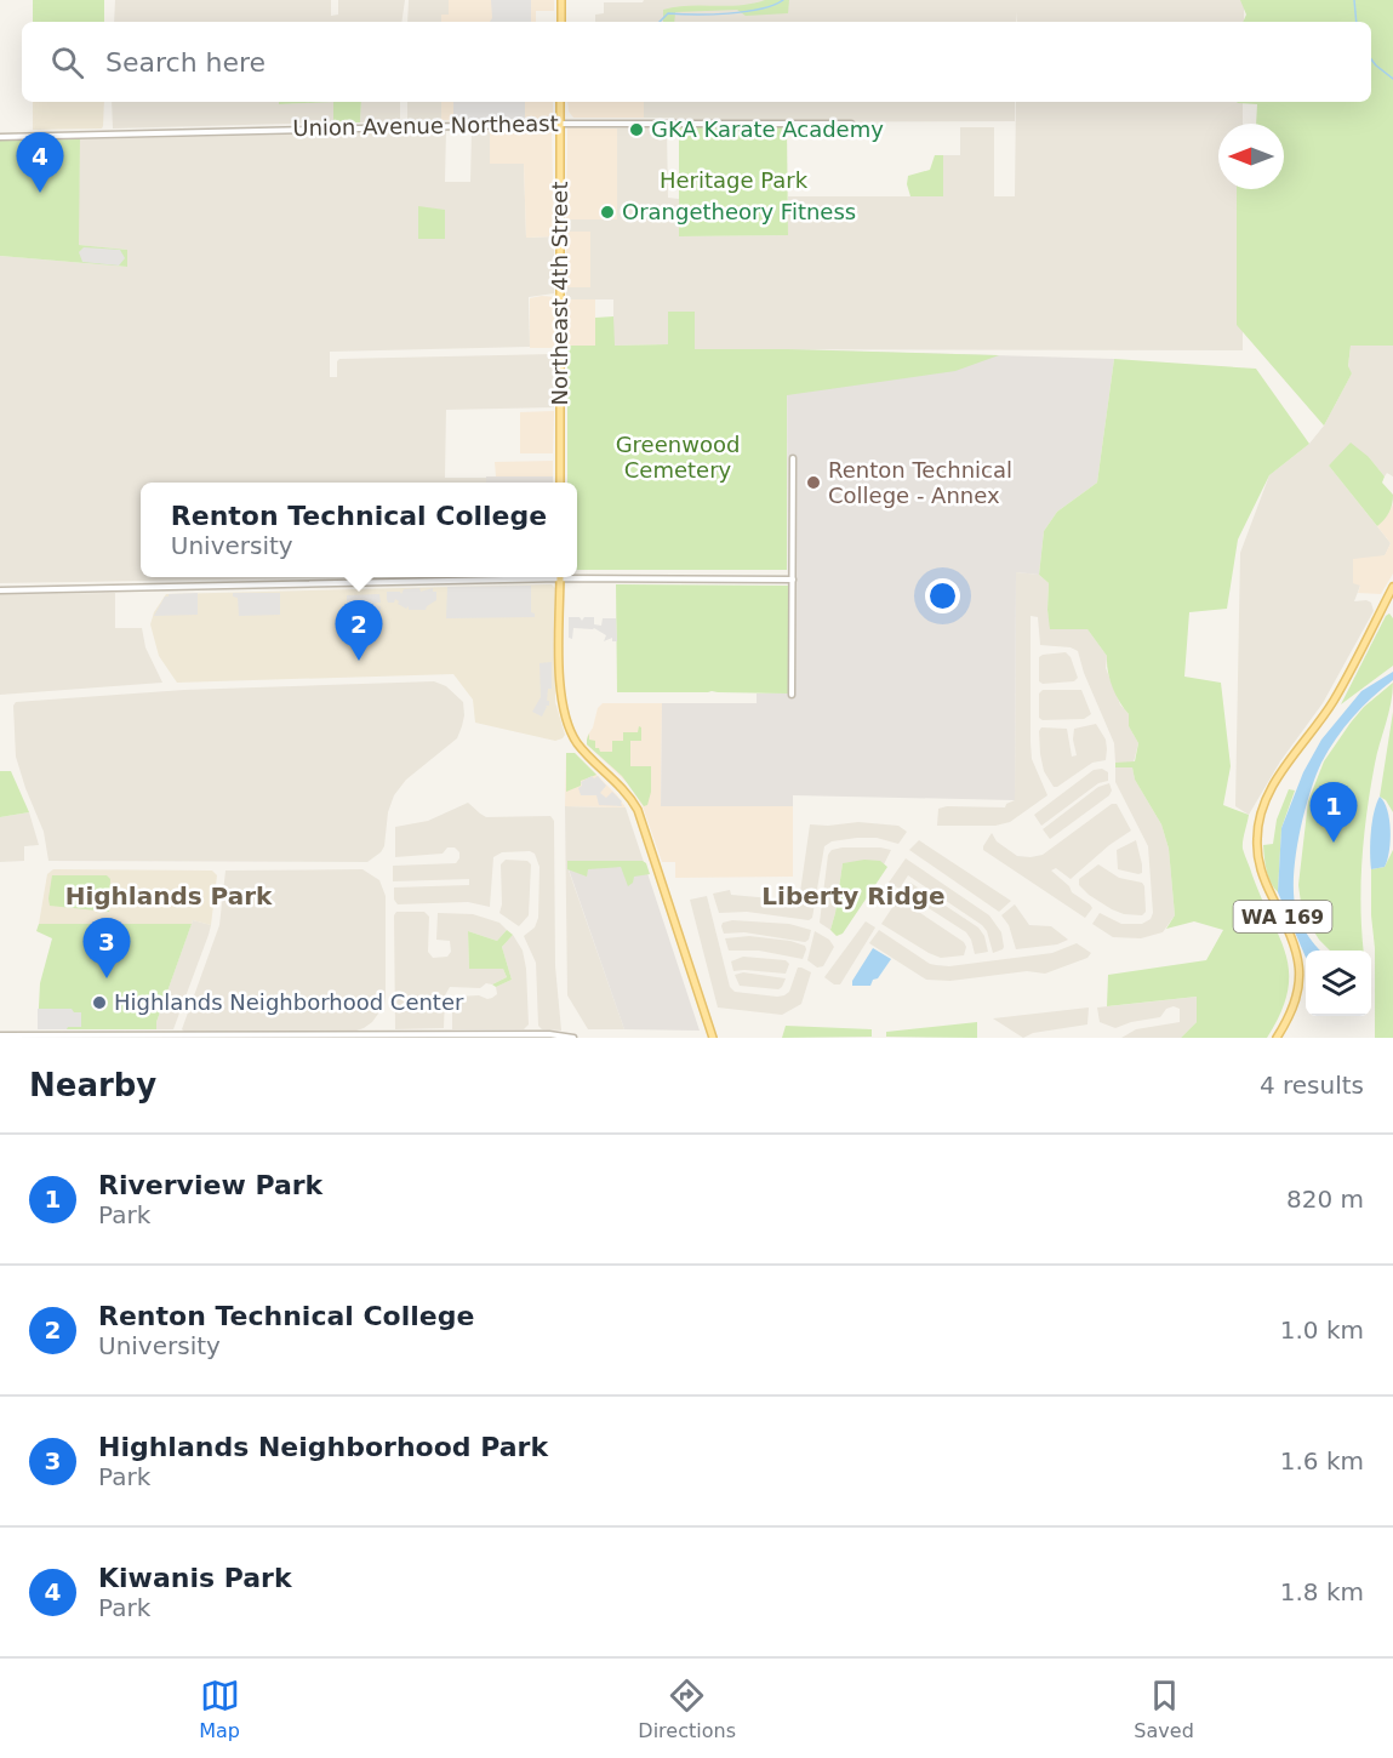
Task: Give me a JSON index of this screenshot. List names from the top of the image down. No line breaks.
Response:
{"streets":{"main road":["Northeast 4th Street","WA 169"],"street":["Union Avenue Northeast"]},"crossings":[["Union Avenue Northeast","Northeast 4th Street"]],"districts":["Highlands Park","Liberty Ridge"],"parks":["Heritage Park","Greenwood Cemetery"],"places":["GKA Karate Academy","Orangetheory Fitness","Renton Technical College - Annex","Highlands Neighborhood Center"],"north":"left","page":{"search":"Search here","pins":["4","2","1","3"],"popup":["Renton Technical College","University"],"heading":["Nearby","4 results"],"list":[{"mark":"1","name":"Riverview Park","note":"Park","value":"820 m"},{"mark":"2","name":"Renton Technical College","note":"University","value":"1.0 km"},{"mark":"3","name":"Highlands Neighborhood Park","note":"Park","value":"1.6 km"},{"mark":"4","name":"Kiwanis Park","note":"Park","value":"1.8 km"}],"nav":["Map","Directions","Saved"]}}
